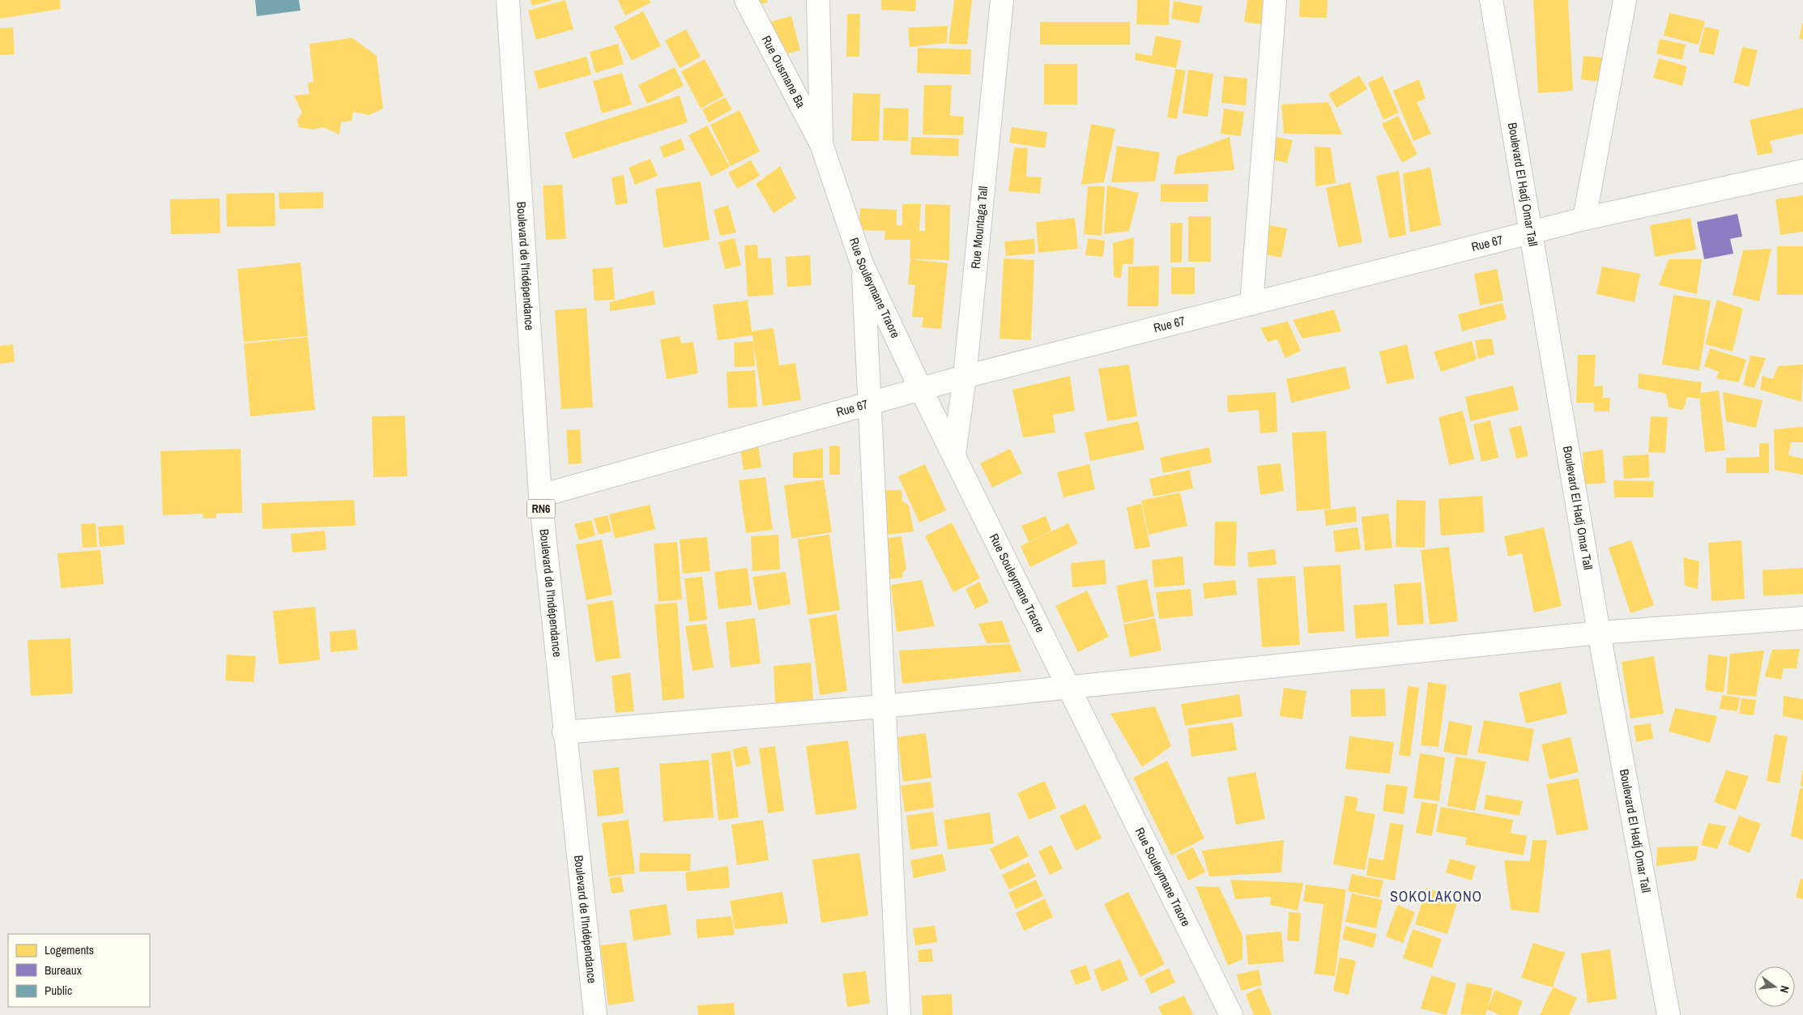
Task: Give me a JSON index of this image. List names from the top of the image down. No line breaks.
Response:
{"streets":{"main road":["Rue Ousmane Ba","Boulevard El Hadj Omar Tall","Rue Mountaga Tall","Rue 67","Boulevard de l'Indépendance","Rue Souleymane Traore","RN6"]},"crossings":[["Rue Ousmane Ba","Rue Souleymane Traore"],["Boulevard El Hadj Omar Tall","Rue 67"],["Rue Mountaga Tall","Rue 67"],["Rue Mountaga Tall","Rue Souleymane Traore"],["Rue 67","Boulevard de l'Indépendance"],["Rue 67","Rue Souleymane Traore"]],"districts":["SOKOLAKONO"],"legend":["Logements","Bureaux","Public"],"north":"right"}
